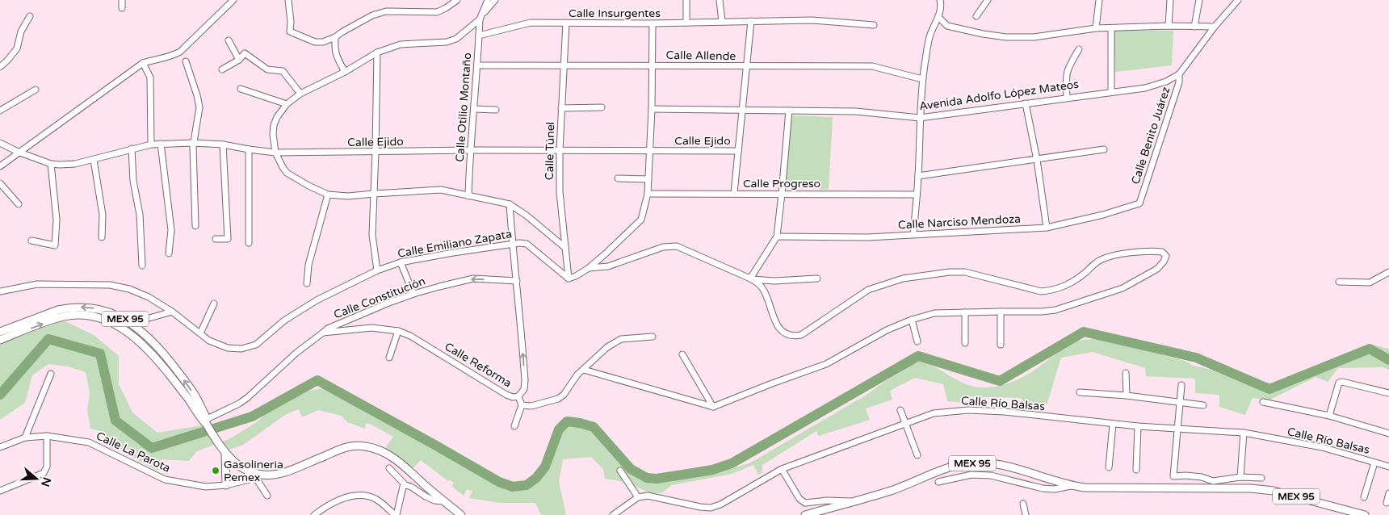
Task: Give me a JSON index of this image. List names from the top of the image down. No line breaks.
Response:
{"streets":{"main road":["MEX 95"],"street":["Calle Insurgentes","Calle Allende","Avenida Adolfo López Mateos","Calle Otilio Montaño","Calle Benito Juárez","Calle Ejido","Calle Túnel","Calle Progreso","Calle Narciso Mendoza","Calle Emiliano Zapata","Calle Constitución","Calle Reforma","Calle Río Balsas","Calle La Parota"]},"crossings":[["Calle Insurgentes","Calle Otilio Montaño"],["Calle Insurgentes","Calle Túnel"],["Calle Allende","Calle Otilio Montaño"],["Calle Allende","Calle Túnel"],["Avenida Adolfo López Mateos","Calle Benito Juárez"],["Calle Otilio Montaño","Calle Ejido"],["Calle Benito Juárez","Calle Narciso Mendoza"],["Calle Ejido","Calle Túnel"],["Calle Túnel","Calle Emiliano Zapata"],["Calle Constitución","Calle Reforma"],["MEX 95","Calle La Parota"]],"one_way":["Calle Constitución"],"places":["Gasolineria Pemex"],"north":"right"}
